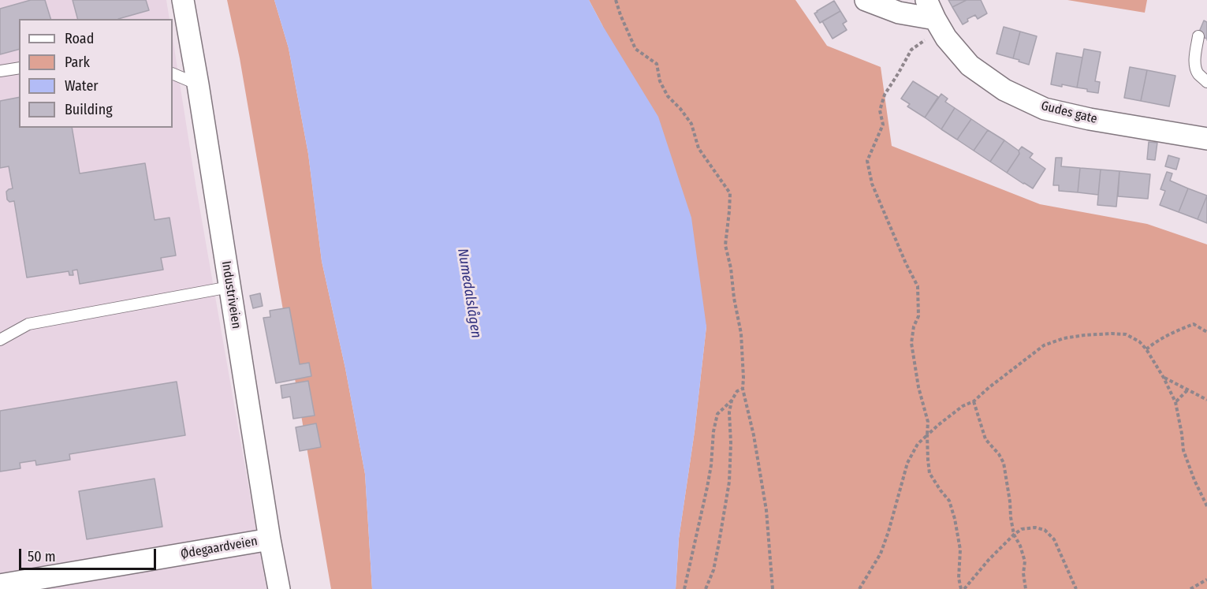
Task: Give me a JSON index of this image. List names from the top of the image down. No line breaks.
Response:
{"streets":{"street":["Gudes gate","Industriveien","Ødegaardveien"]},"crossings":[["Industriveien","Ødegaardveien"]],"water":["Numedalslågen"],"legend":["Road","Park","Water","Building"],"scale_bar":"50 m"}
